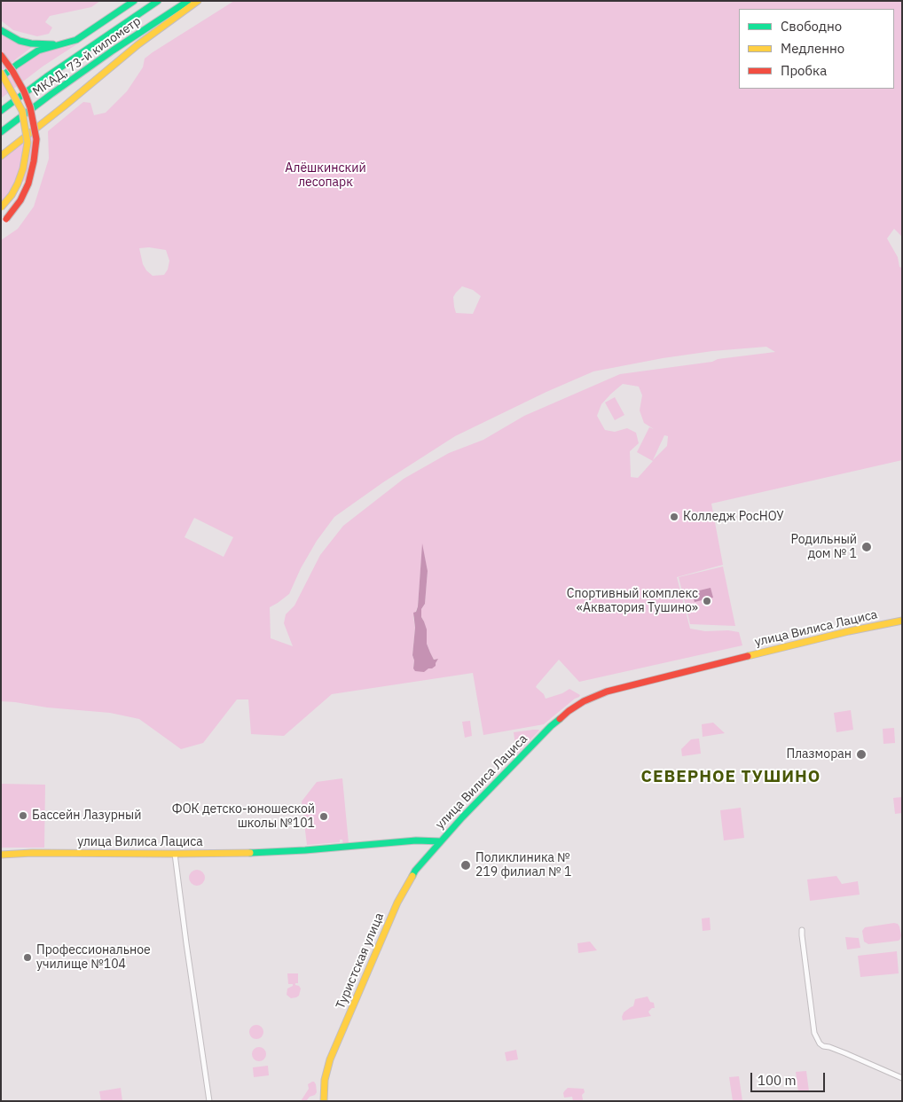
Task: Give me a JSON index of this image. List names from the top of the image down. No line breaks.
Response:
{"streets":{"main road":["МКАД, 73-й километр","улица Вилиса Лациса","Туристская улица"]},"crossings":[["улица Вилиса Лациса","Туристская улица"]],"districts":["СЕВЕРНОЕ ТУШИНО"],"parks":["Алёшкинский лесопарк"],"places":["Колледж РосНОУ","Родильный дом № 1","Спортивный комплекс «Акватория Тушино»","Плазморан","Бассейн Лазурный","ФОК детско-юношеской школы №101","Поликлиника № 219 филиал № 1","Профессиональное училище №104"],"legend":["Свободно","Медленно","Пробка"],"scale_bar":"100 m"}
